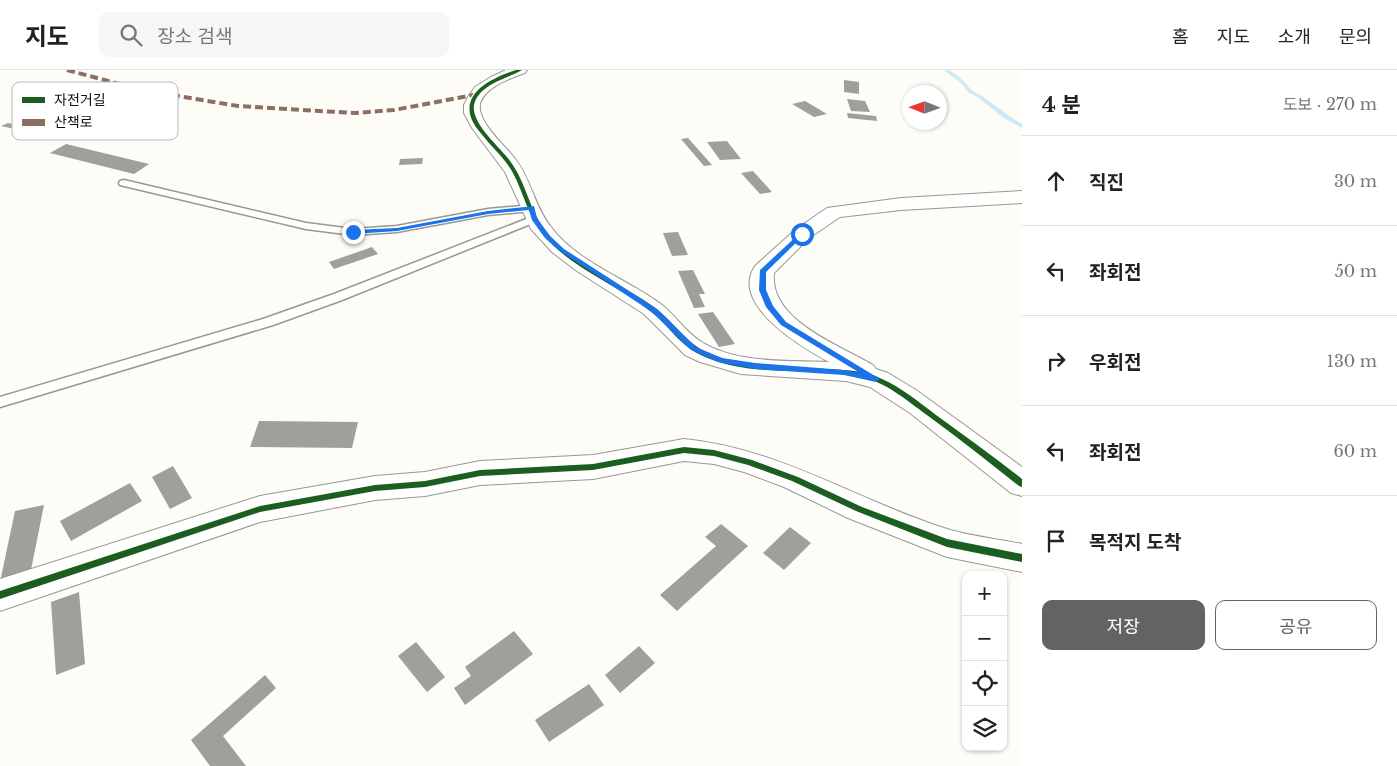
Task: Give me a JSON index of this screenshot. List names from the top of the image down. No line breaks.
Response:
{"legend":["자전거길","산책로"],"north":"left","page":{"header":"지도","search":"장소 검색","nav":["홈","지도","소개","문의"],"heading":["4 분","도보 · 270 m"],"list":[["직진","30 m"],["좌회전","50 m"],["우회전","130 m"],["좌회전","60 m"],"목적지 도착"],"map_buttons":["+","−"],"buttons":["저장","공유"]}}
